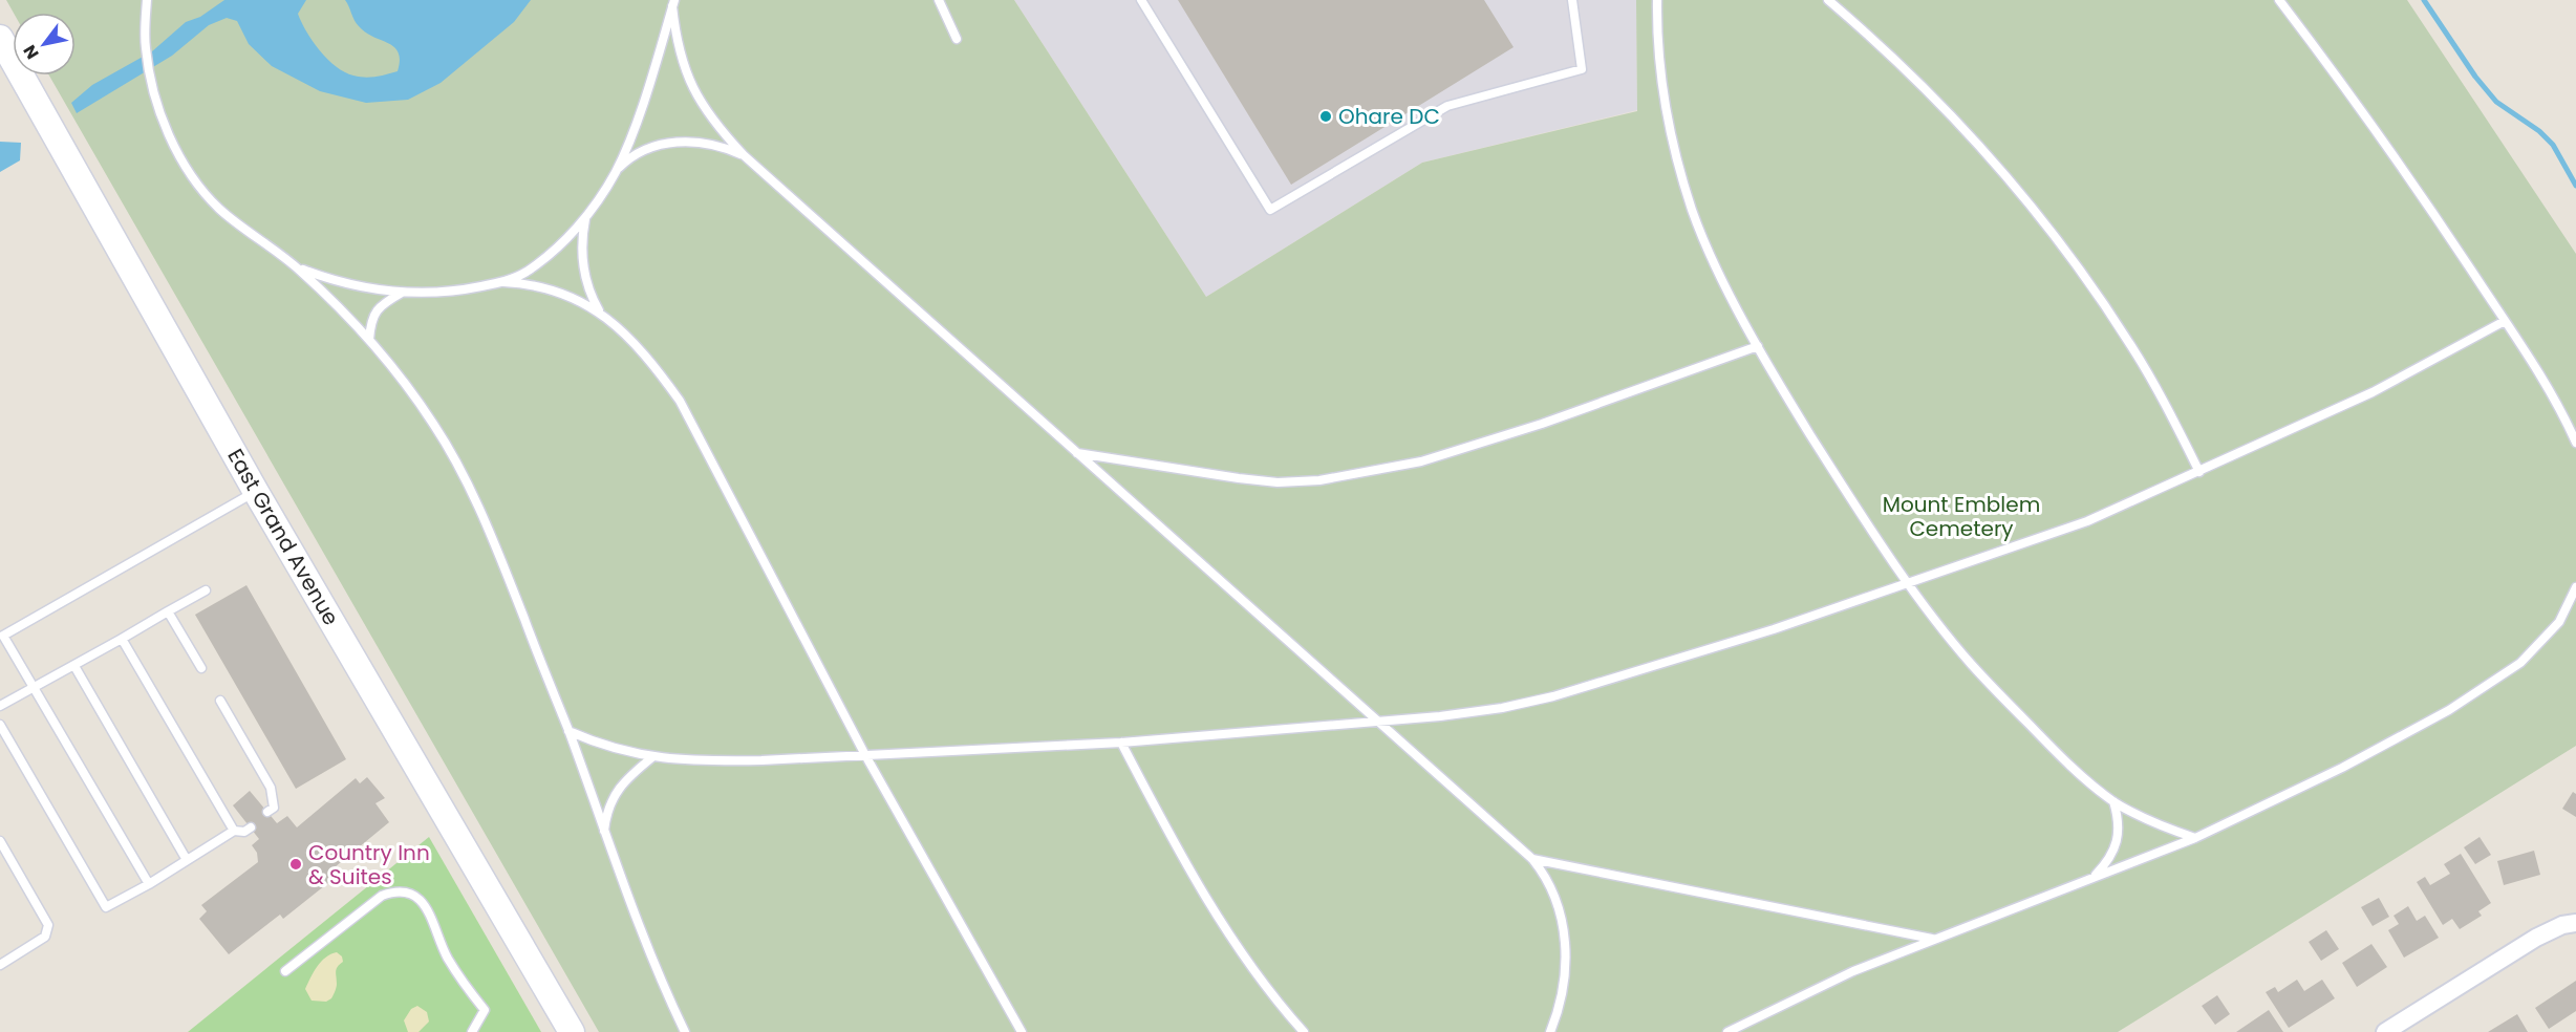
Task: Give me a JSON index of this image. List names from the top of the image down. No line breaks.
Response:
{"streets":{"main road":["East Grand Avenue"]},"parks":["Mount Emblem Cemetery"],"places":["Ohare DC","Country Inn & Suites"],"north":"bottom left"}
